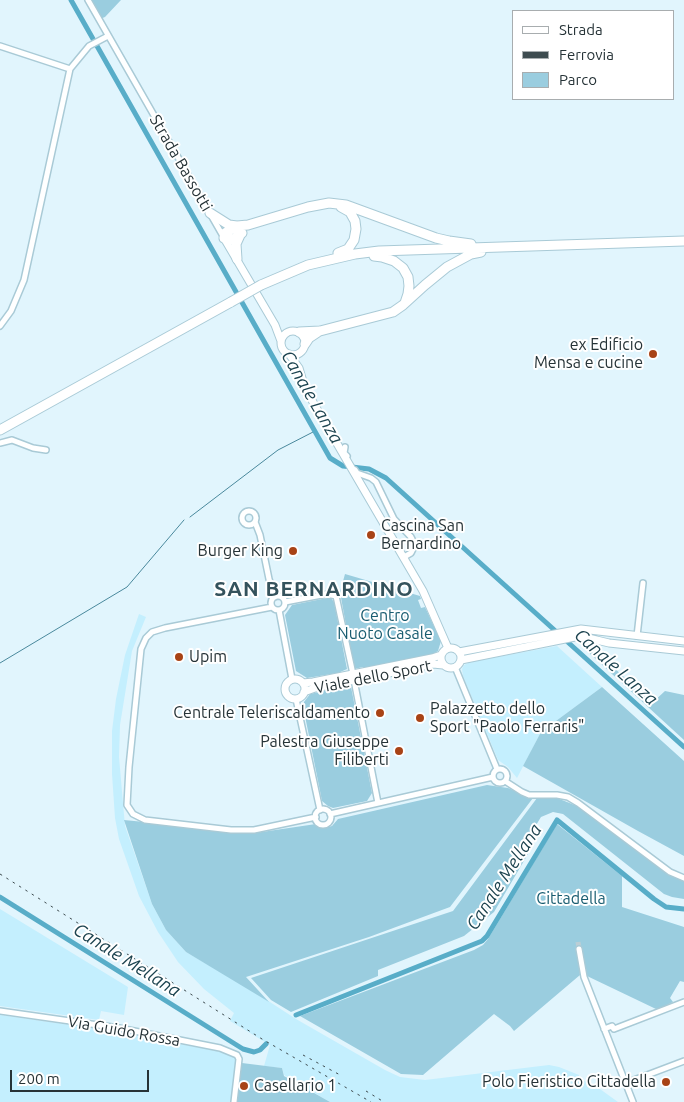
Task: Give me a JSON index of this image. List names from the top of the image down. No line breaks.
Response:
{"streets":{"street":["Strada Bassotti","Viale dello Sport","Via Guido Rossa"]},"districts":["SAN BERNARDINO"],"water":["Canale Lanza","Canale Mellana"],"parks":["Centro Nuoto Casale","Cittadella"],"places":["ex Edificio Mensa e cucine","Cascina San Bernardino","Burger King","Upim","Centrale Teleriscaldamento","Palazzetto dello Sport \"Paolo Ferraris\"","Palestra Giuseppe Filiberti","Polo Fieristico Cittadella","Casellario 1"],"legend":["Strada","Ferrovia","Parco"],"scale_bar":"200 m"}
